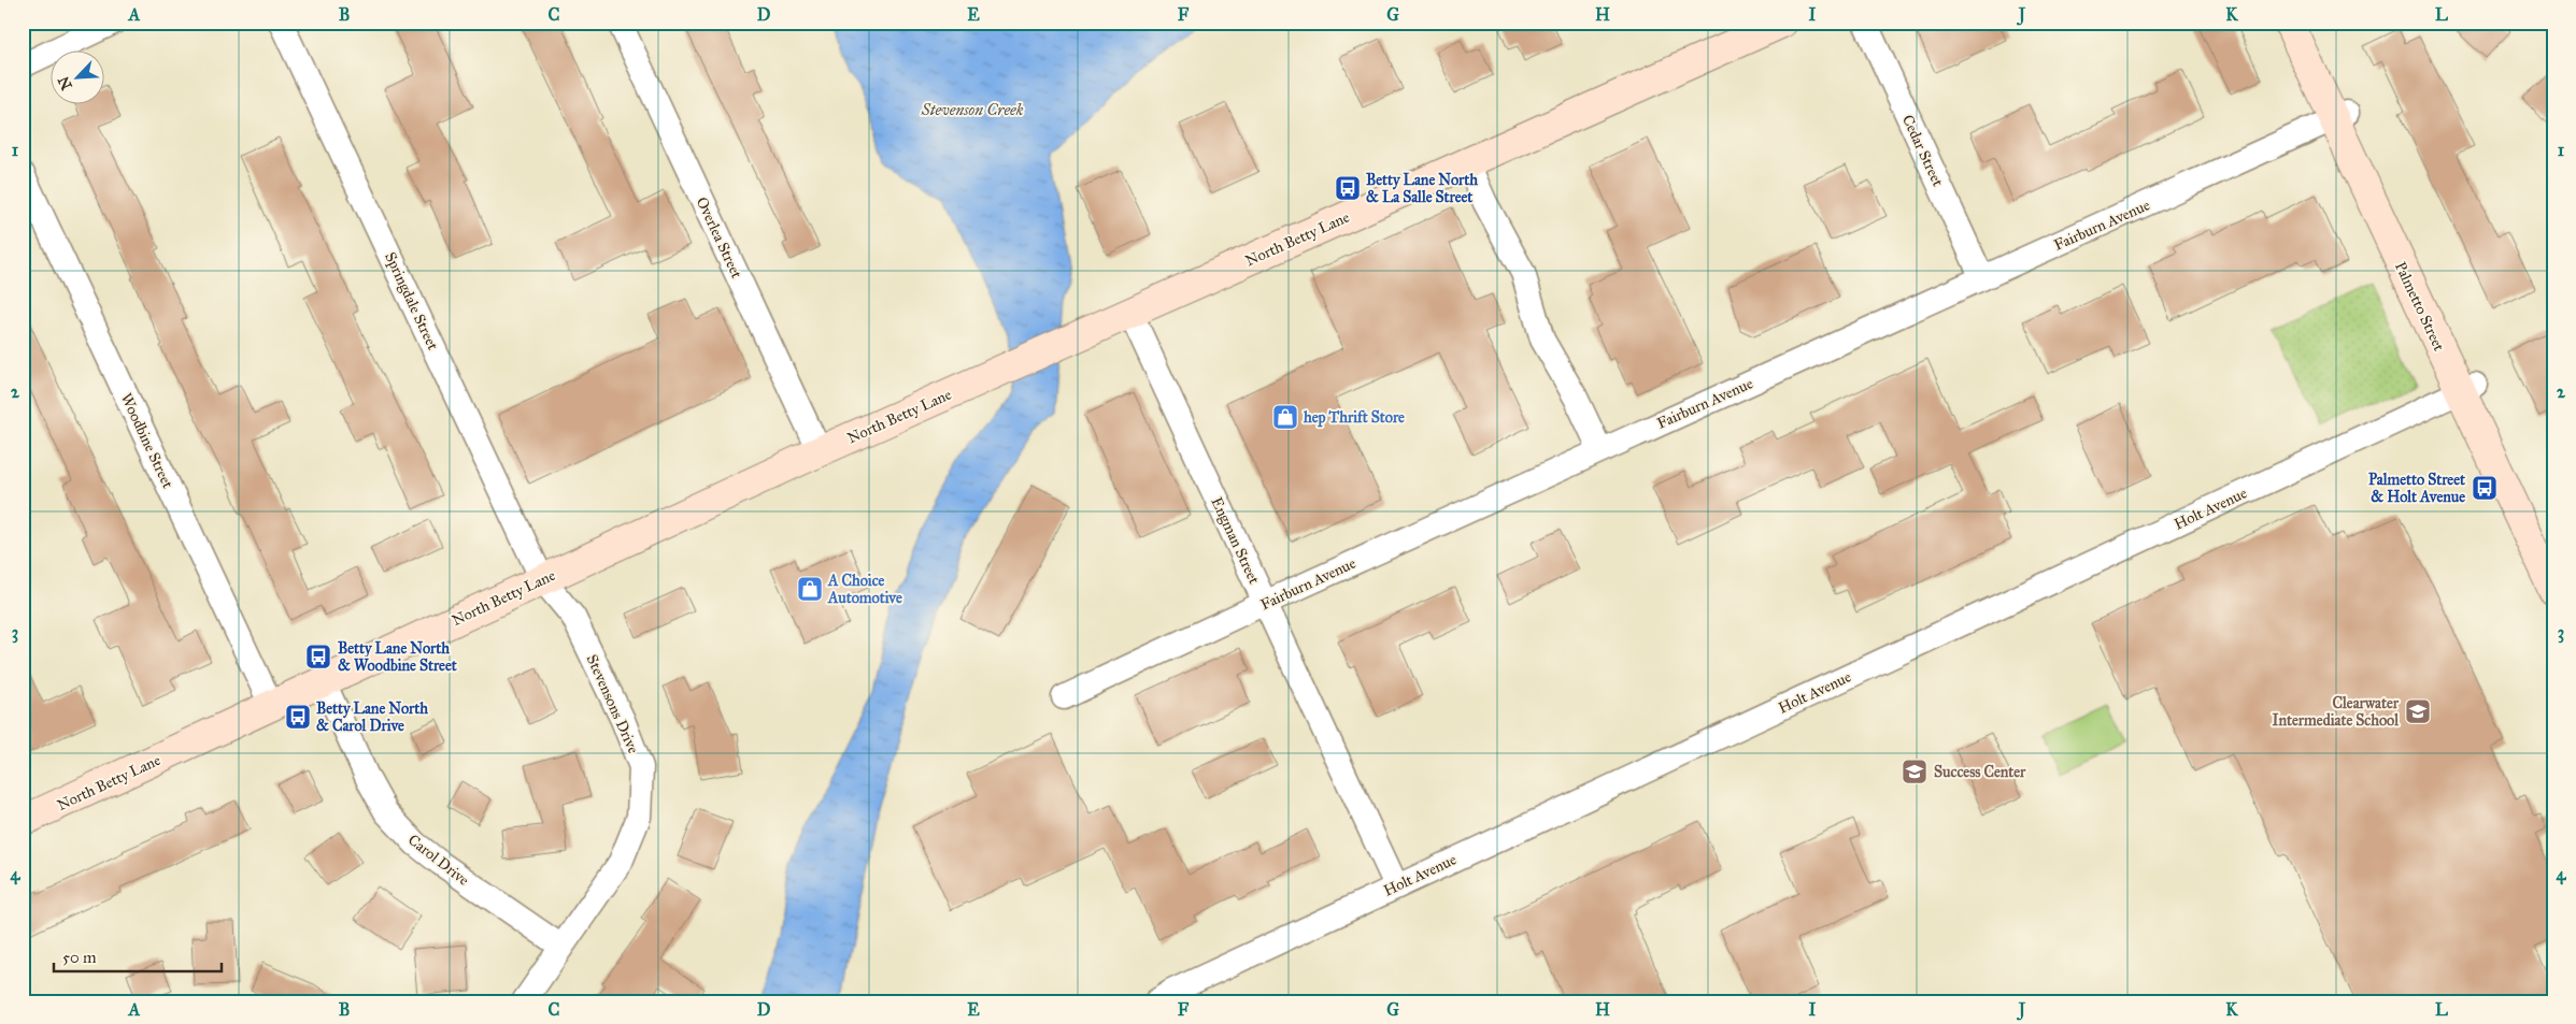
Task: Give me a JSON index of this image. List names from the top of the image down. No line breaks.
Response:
{"streets":{"street":["Cedar Street","Fairburn Avenue","Overlea Street","North Betty Lane","Springdale Street","Palmetto Street","Woodbine Street","Holt Avenue","Engman Street","Stevensons Drive","Carol Drive"]},"crossings":[["Cedar Street","Fairburn Avenue"],["Fairburn Avenue","Palmetto Street"],["Fairburn Avenue","Engman Street"],["Overlea Street","North Betty Lane"],["North Betty Lane","Springdale Street"],["North Betty Lane","Woodbine Street"],["North Betty Lane","Engman Street"],["North Betty Lane","Stevensons Drive"],["North Betty Lane","Carol Drive"],["Springdale Street","Stevensons Drive"],["Palmetto Street","Holt Avenue"],["Holt Avenue","Engman Street"],["Stevensons Drive","Carol Drive"]],"water":["Stevenson Creek"],"places":{"bus stop":["Betty Lane North & La Salle Street","Palmetto Street & Holt Avenue","Betty Lane North & Woodbine Street","Betty Lane North & Carol Drive"],"shop":["hep Thrift Store","A Choice Automotive"],"school or university":["Clearwater Intermediate School","Success Center"]},"scale_bar":"50 m","north":"bottom left","grid":{"columns":["A","B","C","D","E","F","G","H","I","J","K","L"],"rows":["1","2","3","4"]}}
